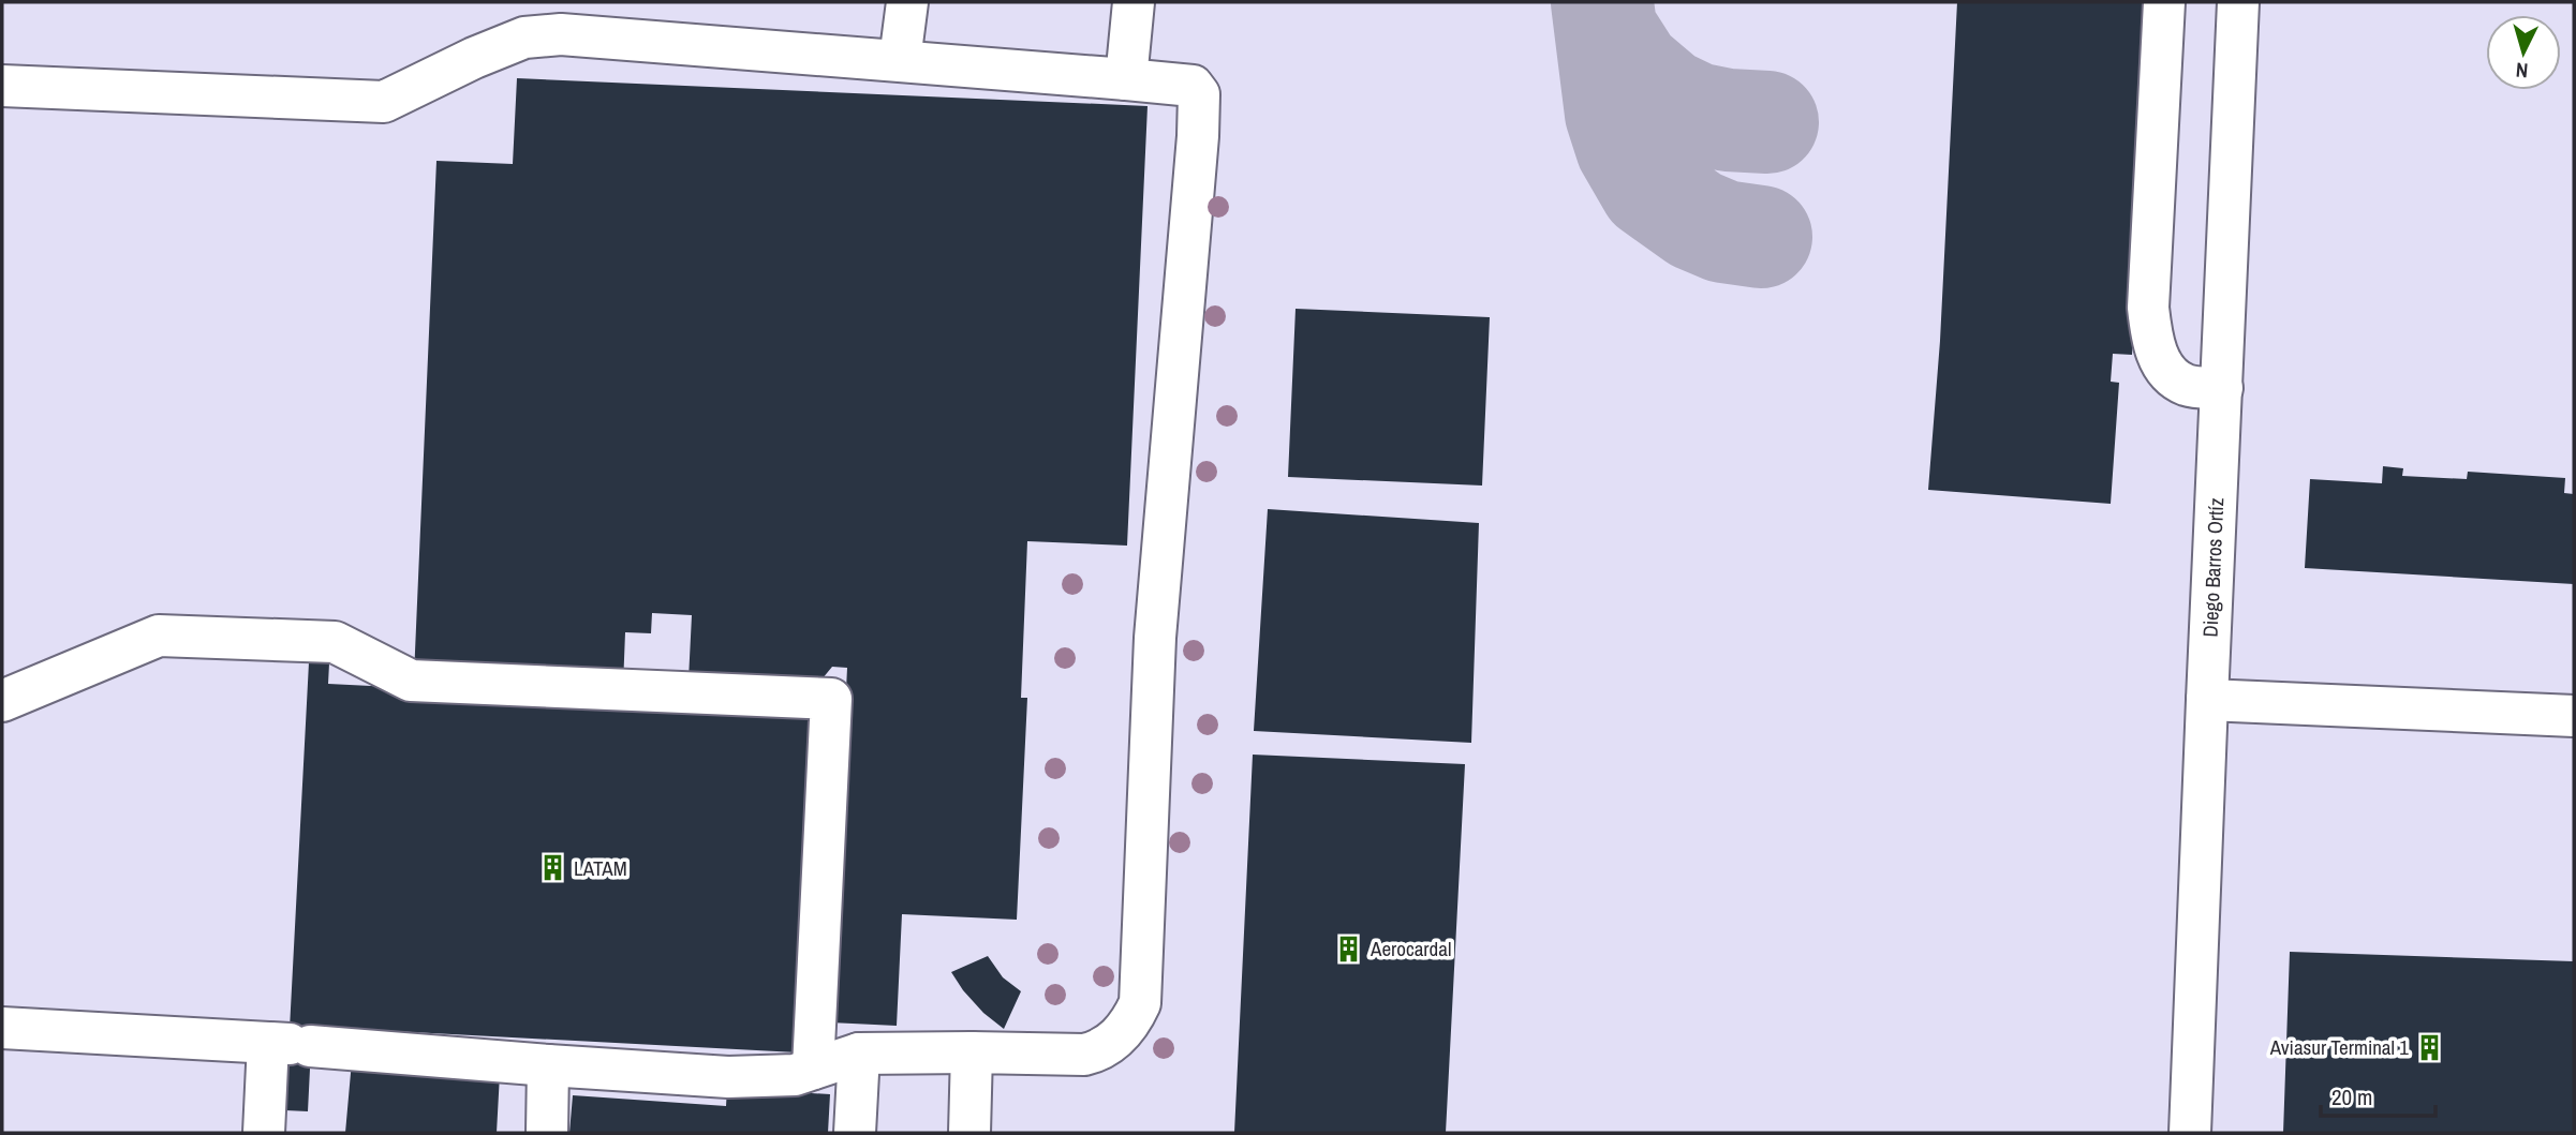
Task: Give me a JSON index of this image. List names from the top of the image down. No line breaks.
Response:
{"streets":{"street":["Diego Barros Ortíz"]},"places":{"building":["LATAM","Aerocardal","Aviasur Terminal 1"]},"scale_bar":"20 m","north":"bottom"}
